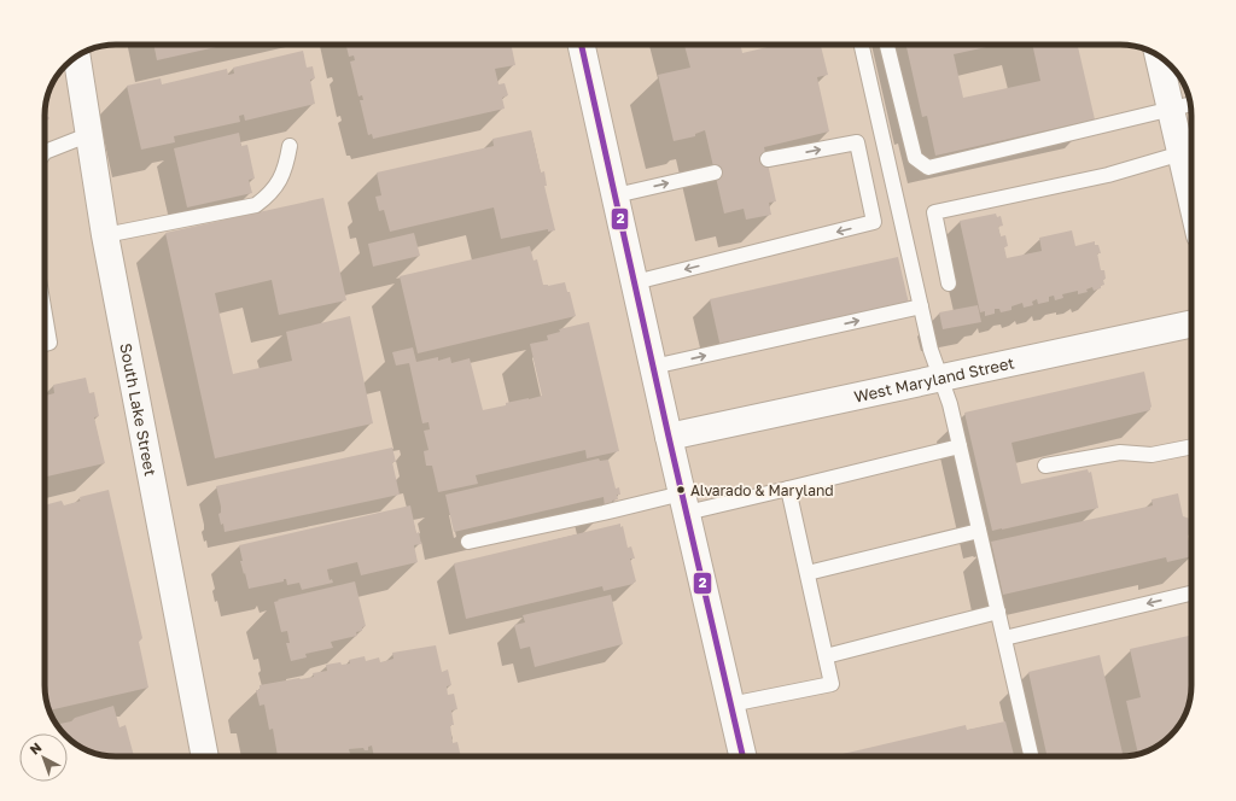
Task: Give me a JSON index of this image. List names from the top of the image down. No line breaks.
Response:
{"streets":{"street":["West Maryland Street","South Lake Street"]},"places":["Alvarado & Maryland"],"lines":["transit line 2"],"north":"top left"}
